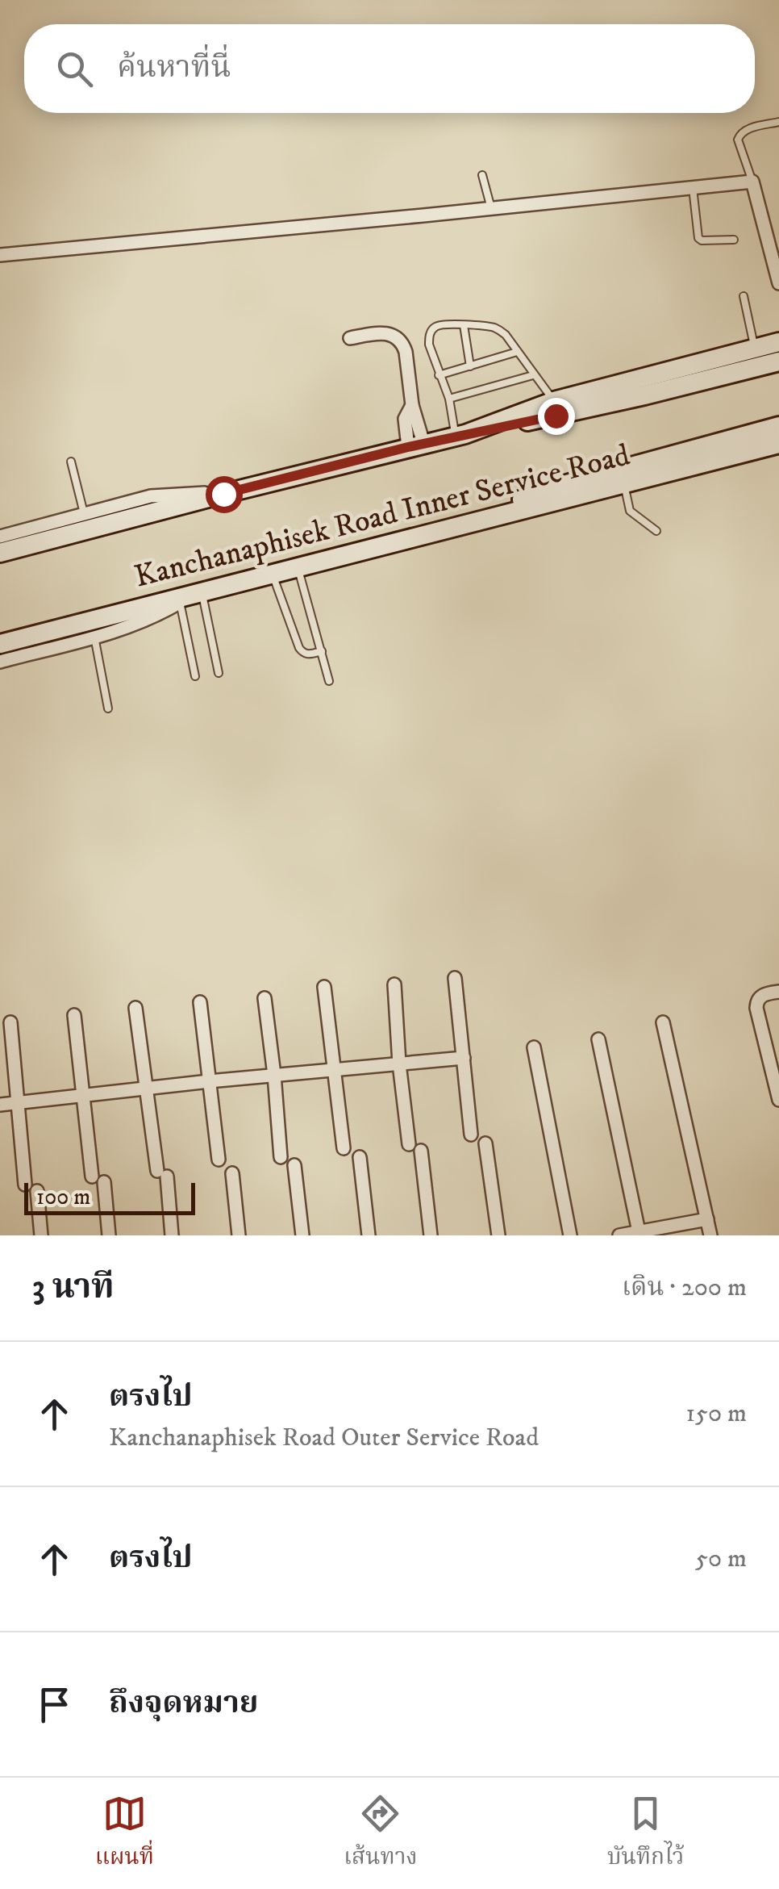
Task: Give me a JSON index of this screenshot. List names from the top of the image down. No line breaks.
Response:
{"streets":{"main road":["Kanchanaphisek Road Inner Service Road"]},"scale_bar":"100 m","page":{"search":"ค้นหาที่นี่","scale":"100 m","heading":["3 นาที","เดิน · 200 m"],"list":[["ตรงไป","Kanchanaphisek Road Outer Service Road","150 m"],["ตรงไป","50 m"],"ถึงจุดหมาย"],"nav":["แผนที่","เส้นทาง","บันทึกไว้"]}}
